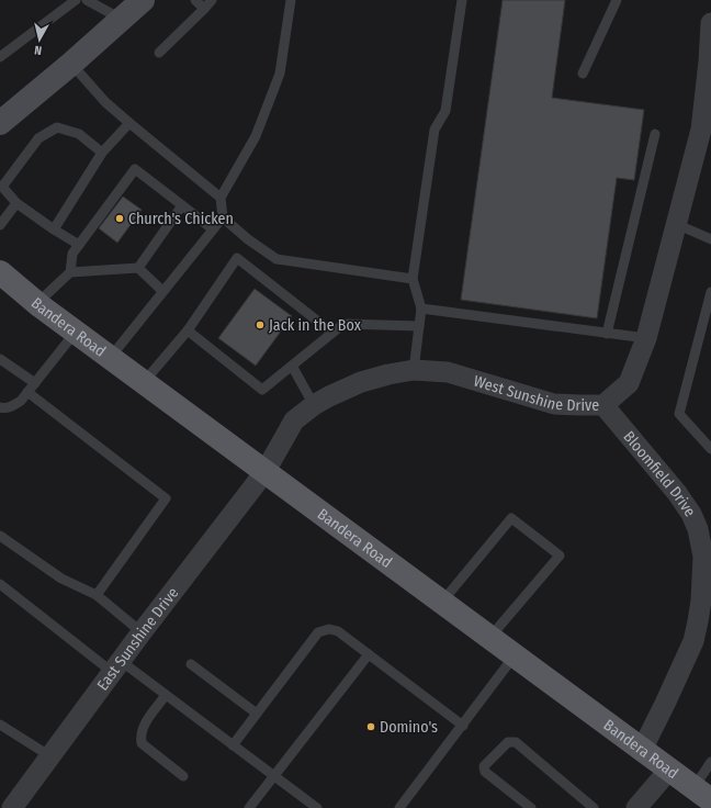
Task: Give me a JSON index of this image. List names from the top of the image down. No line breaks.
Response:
{"streets":{"main road":["Bandera Road"],"street":["West Sunshine Drive","Bloomfield Drive","East Sunshine Drive"]},"crossings":[["Bandera Road","West Sunshine Drive"],["Bandera Road","Bloomfield Drive"],["Bandera Road","East Sunshine Drive"],["West Sunshine Drive","Bloomfield Drive"],["West Sunshine Drive","East Sunshine Drive"]],"places":["Church's Chicken","Jack in the Box","Domino's"],"north":"bottom"}
